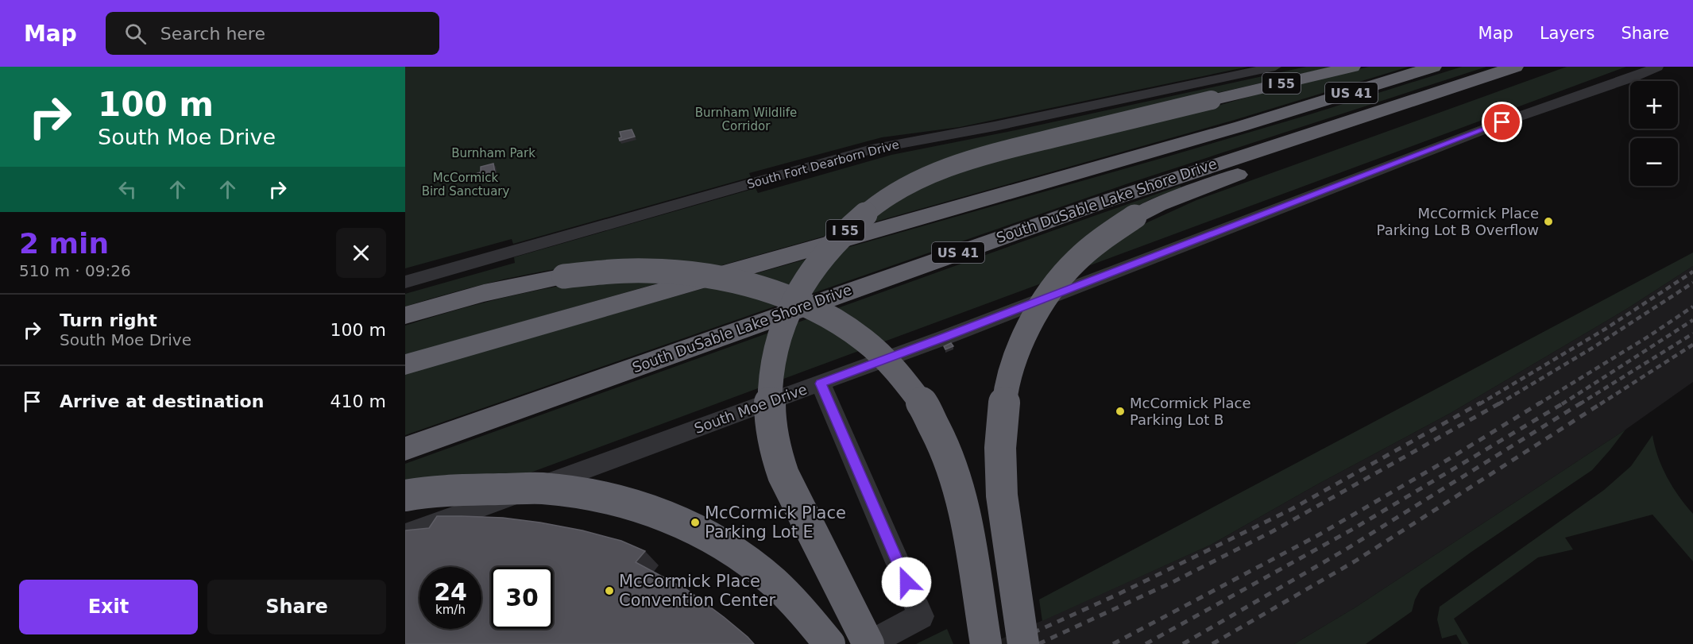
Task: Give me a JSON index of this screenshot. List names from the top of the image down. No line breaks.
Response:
{"streets":{"highway":["I 55","US 41","South DuSable Lake Shore Drive"],"street":["South Fort Dearborn Drive","South Moe Drive"]},"parks":["Burnham Wildlife Corridor","Burnham Park","McCormick Bird Sanctuary"],"places":["McCormick Place Parking Lot B Overflow","McCormick Place Parking Lot B","McCormick Place Parking Lot E","McCormick Place Convention Center"],"page":{"header":"Map","search":"Search here","nav":["Map","Layers","Share"],"turn":["100 m","South Moe Drive"],"map_buttons":["+","−"],"heading":["2 min","510 m · 09:26"],"list":[{"name":"Turn right","note":"South Moe Drive","value":"100 m"},{"name":"Arrive at destination","value":"410 m"}],"speed":"24 km/h","limit":"30","buttons":["Exit","Share"]}}
